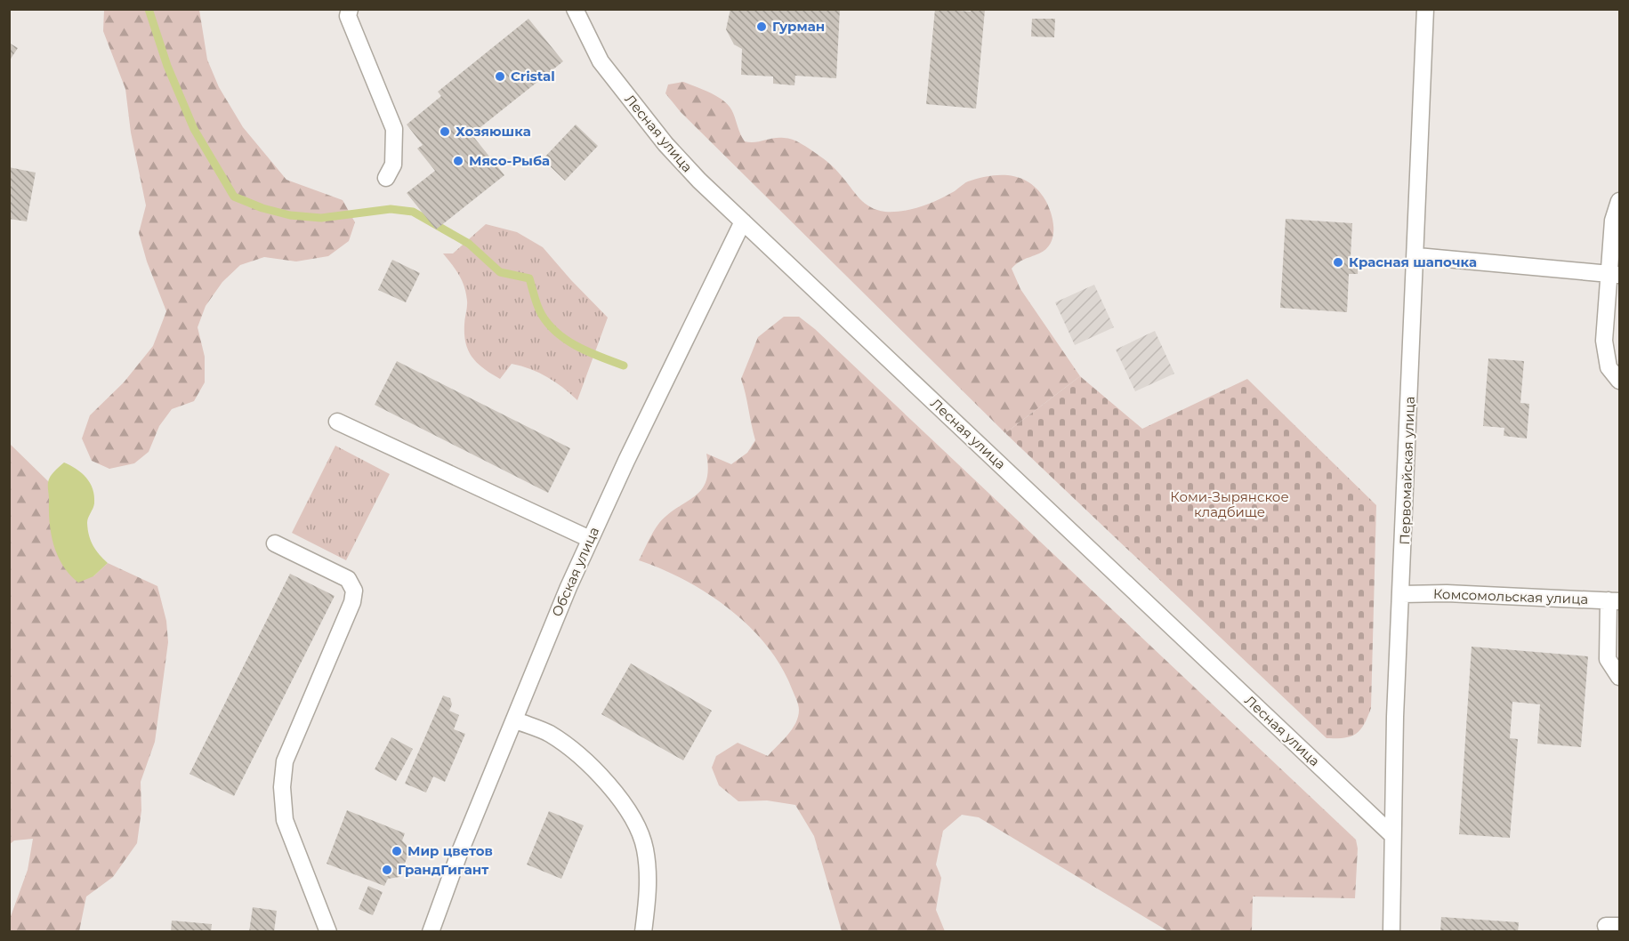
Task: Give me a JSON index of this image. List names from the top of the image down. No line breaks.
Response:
{"streets":{"street":["Лесная улица","Первомайская улица","Обская улица","Комсомольская улица"]},"crossings":[["Лесная улица","Первомайская улица"],["Лесная улица","Обская улица"],["Первомайская улица","Комсомольская улица"]],"parks":["Коми-Зырянское кладбище"],"places":["Гурман","Cristal","Хозяюшка","Мясо-Рыба","Красная шапочка","Мир цветов","ГрандГигант"]}
